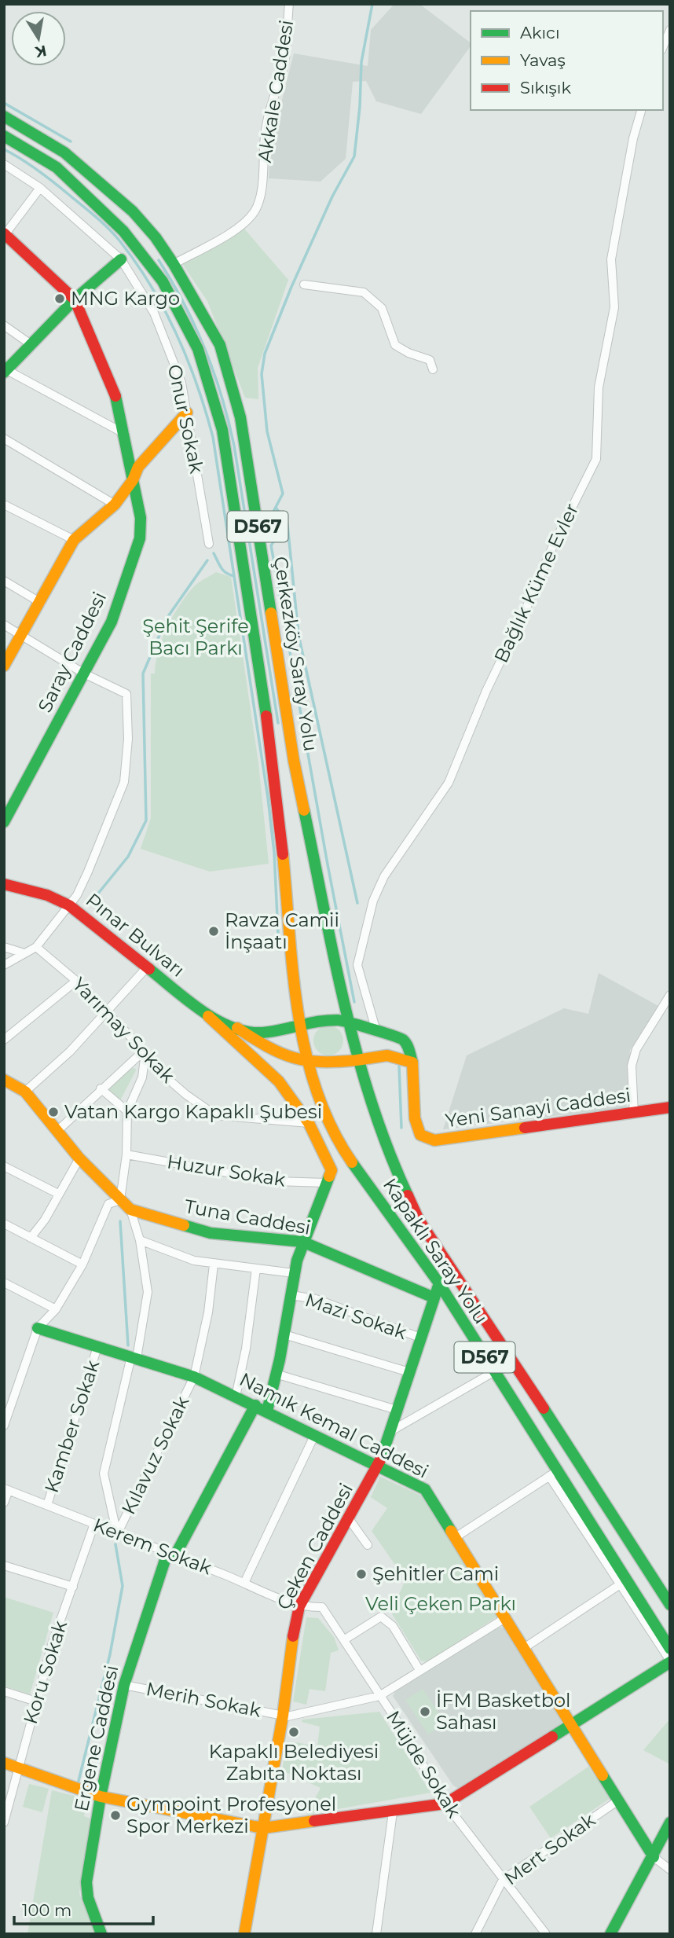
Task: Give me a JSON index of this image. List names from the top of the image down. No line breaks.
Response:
{"streets":{"main road":["D567","Saray Caddesi","Çerkezköy Saray Yolu","Pınar Bulvarı","Yeni Sanayi Caddesi","Tuna Caddesi","Kapaklı Saray Yolu","Namık Kemal Caddesi","Çeken Caddesi","Ergene Caddesi"],"street":["Akkale Caddesi","Onur Sokak","Bağlık Küme Evler","Yarımay Sokak","Huzur Sokak","Mazi Sokak","Kamber Sokak","Kılavuz Sokak","Kerem Sokak","Koru Sokak","Merih Sokak","Müjde Sokak","Mert Sokak"]},"crossings":[["Akkale Caddesi","Çerkezköy Saray Yolu"],["D567","Çerkezköy Saray Yolu"],["D567","Kapaklı Saray Yolu"],["Tuna Caddesi","Çeken Caddesi"],["Kapaklı Saray Yolu","Çeken Caddesi"],["Mazi Sokak","Çeken Caddesi"],["Namık Kemal Caddesi","Kamber Sokak"],["Namık Kemal Caddesi","Kılavuz Sokak"],["Namık Kemal Caddesi","Çeken Caddesi"],["Namık Kemal Caddesi","Ergene Caddesi"],["Namık Kemal Caddesi","Mert Sokak"],["Kamber Sokak","Kerem Sokak"],["Kılavuz Sokak","Kerem Sokak"],["Kerem Sokak","Çeken Caddesi"],["Kerem Sokak","Koru Sokak"],["Kerem Sokak","Ergene Caddesi"],["Kerem Sokak","Müjde Sokak"],["Çeken Caddesi","Merih Sokak"],["Çeken Caddesi","Müjde Sokak"],["Merih Sokak","Ergene Caddesi"],["Müjde Sokak","Mert Sokak"]],"parks":["Şehit Şerife Bacı Parkı","Veli Çeken Parkı"],"places":["MNG Kargo","Ravza Camii İnşaatı","Vatan Kargo Kapaklı Şubesi","Şehitler Cami","İFM Basketbol Sahası","Kapaklı Belediyesi Zabıta Noktası","Gympoint Profesyonel Spor Merkezi"],"legend":["Akıcı","Yavaş","Sıkışık"],"scale_bar":"100 m","north":"bottom"}
